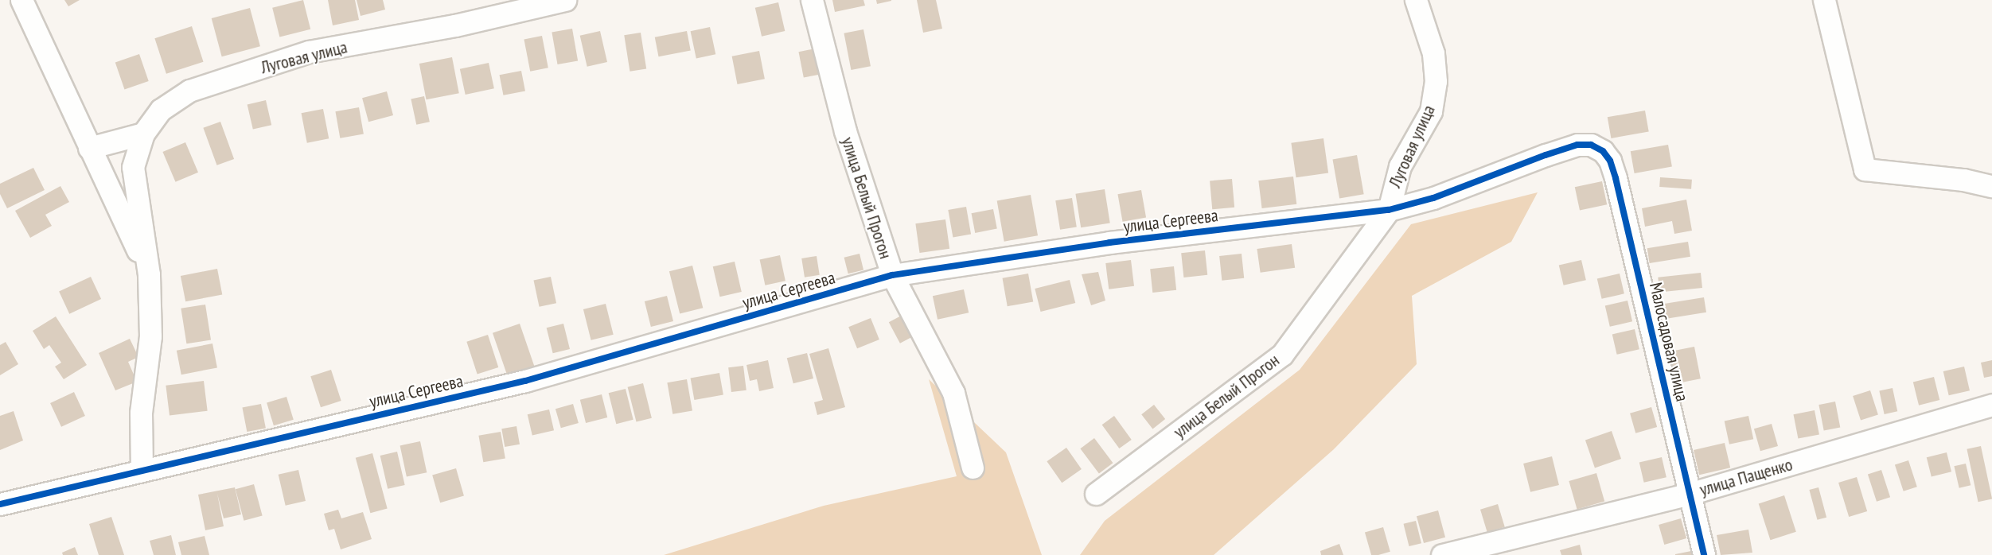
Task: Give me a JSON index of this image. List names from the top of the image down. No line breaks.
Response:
{"streets":{"street":["Луговая улица","улица Белый Прогон","улица Сергеева","Малосадовая улица","улица Пащенко"]},"crossings":[["Луговая улица","улица Белый Прогон"],["Луговая улица","улица Сергеева"],["улица Белый Прогон","улица Сергеева"],["улица Сергеева","Малосадовая улица"],["Малосадовая улица","улица Пащенко"]]}
